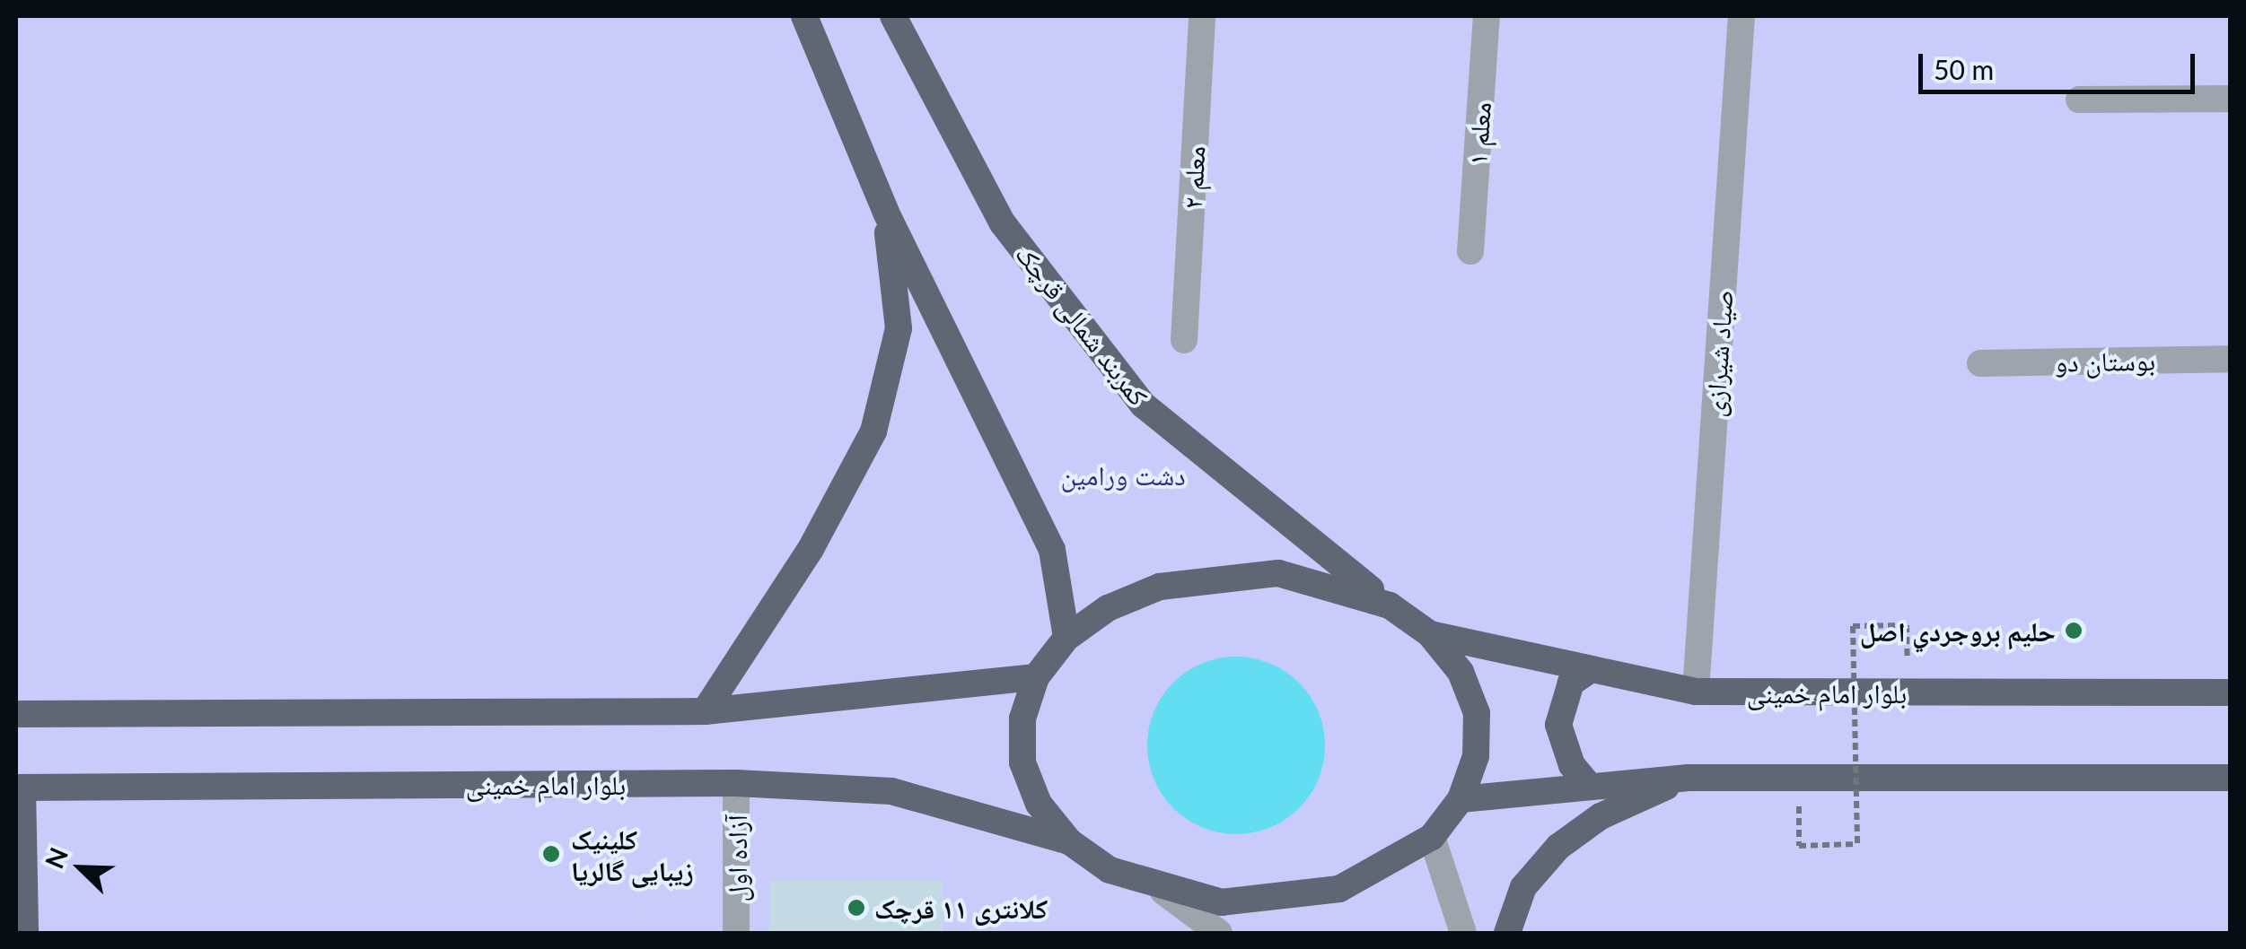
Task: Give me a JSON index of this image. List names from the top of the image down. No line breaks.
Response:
{"streets":{"main road":["کمربند شمالی قرچک","بلوار امام خمینی"],"street":["معلم ۱","معلم ۲","صیاد شیرازی","بوستان دو","آزاده اول"]},"crossings":[["صیاد شیرازی","بلوار امام خمینی"],["بلوار امام خمینی","آزاده اول"]],"parks":["دشت ورامین"],"places":["حليم بروجردي اصل","کلینیک زیبایی گالریا","کلانتری ۱۱ قرچک"],"scale_bar":"50 m","north":"top left"}
